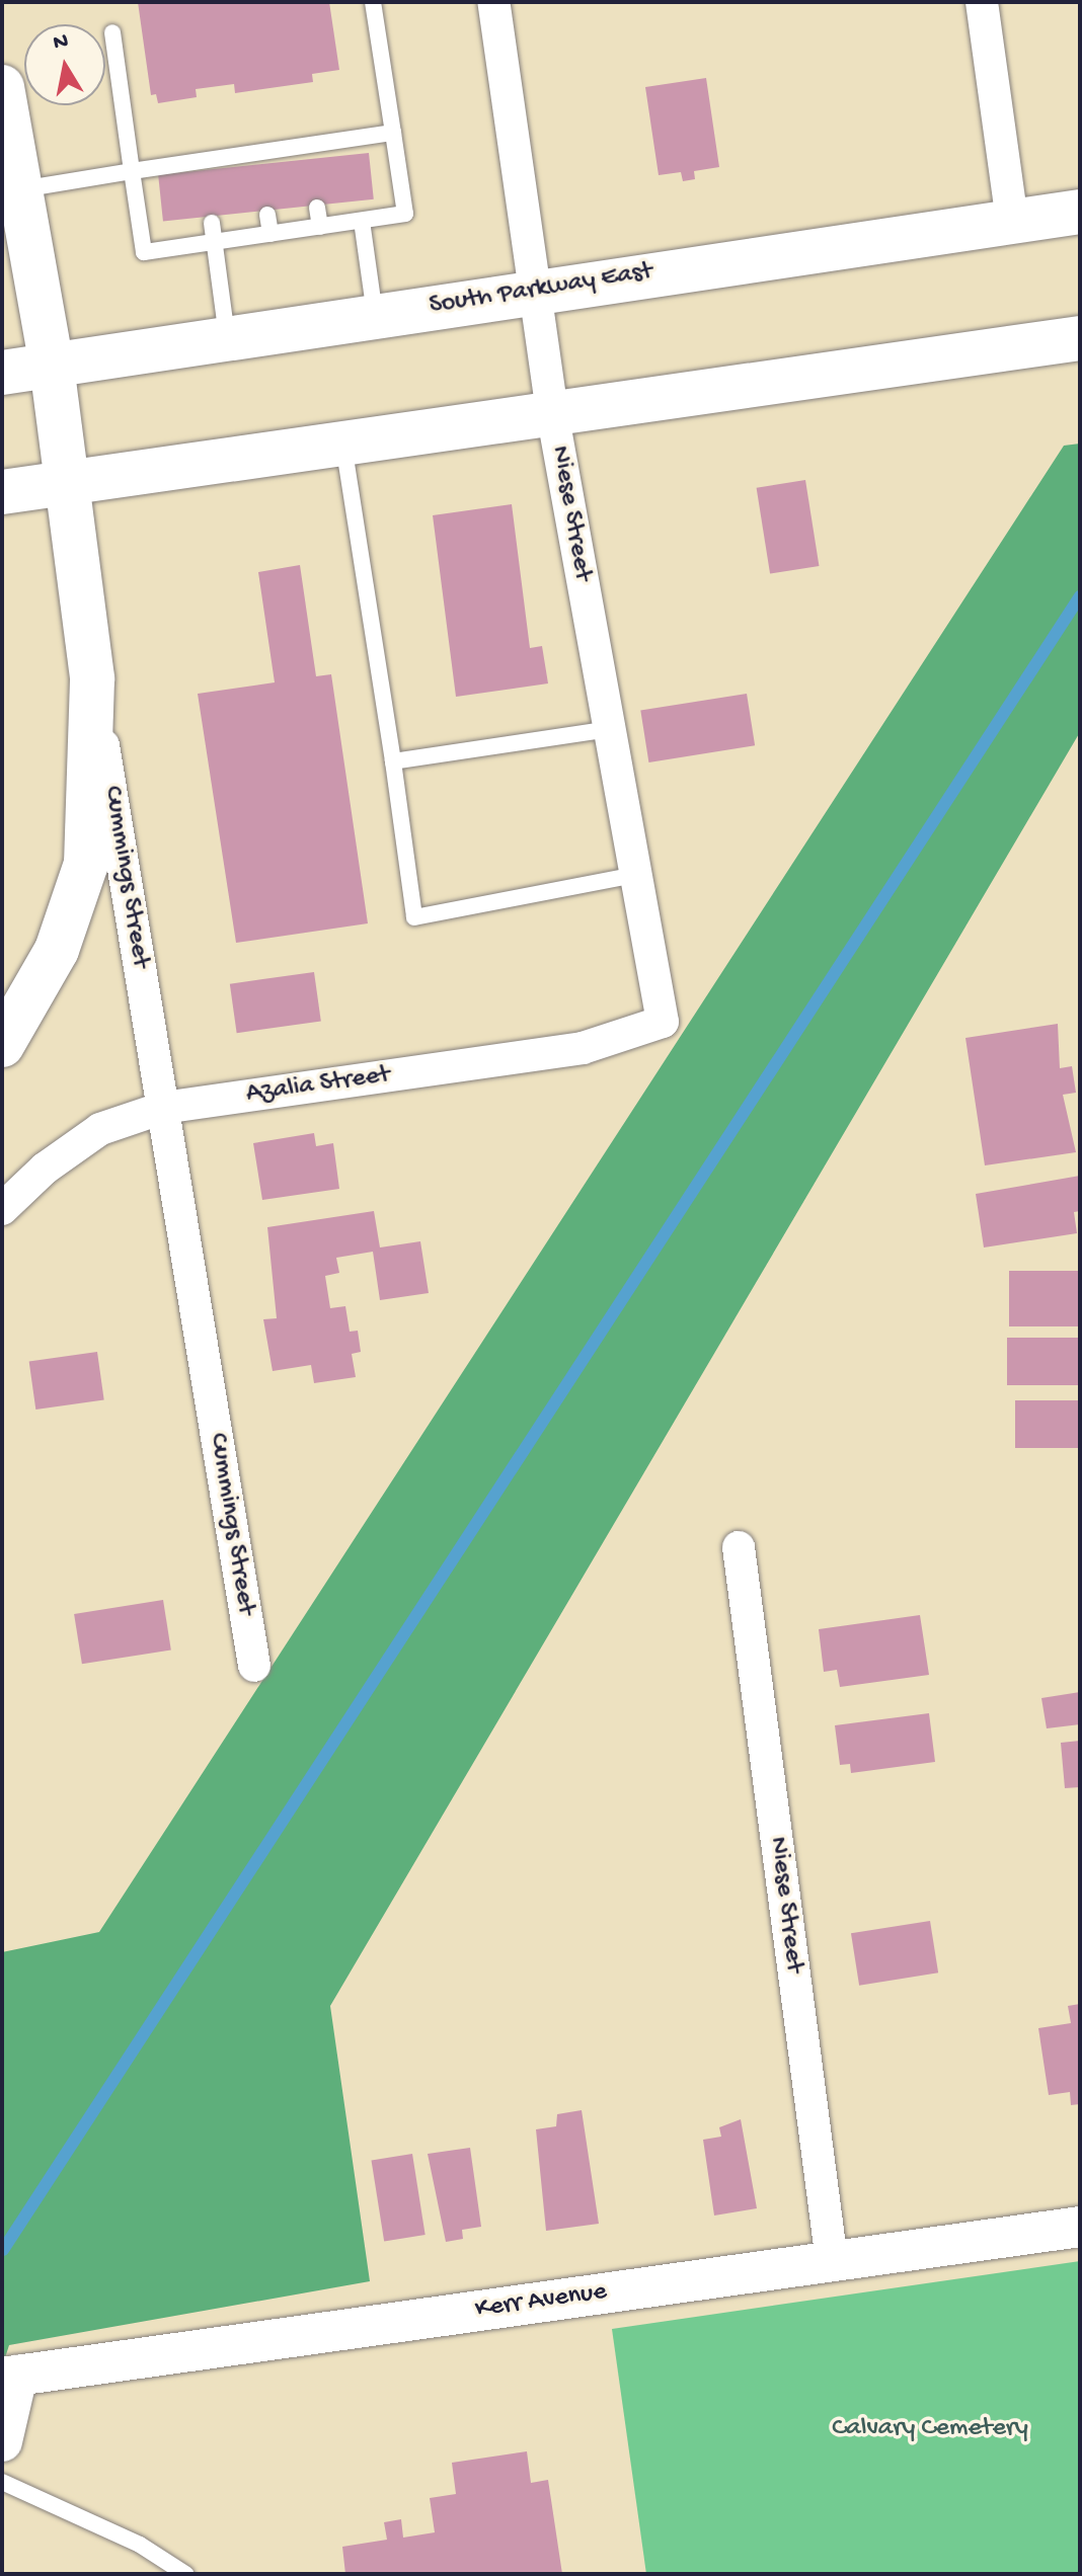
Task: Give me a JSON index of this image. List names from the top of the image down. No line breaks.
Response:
{"streets":{"main road":["South Parkway East","Cummings Street"],"street":["Niese Street","Azalia Street","Kerr Avenue"]},"crossings":[["South Parkway East","Niese Street"],["South Parkway East","Cummings Street"],["Niese Street","Azalia Street"],["Niese Street","Kerr Avenue"],["Cummings Street","Azalia Street"]],"parks":["Calvary Cemetery"],"north":"top"}
